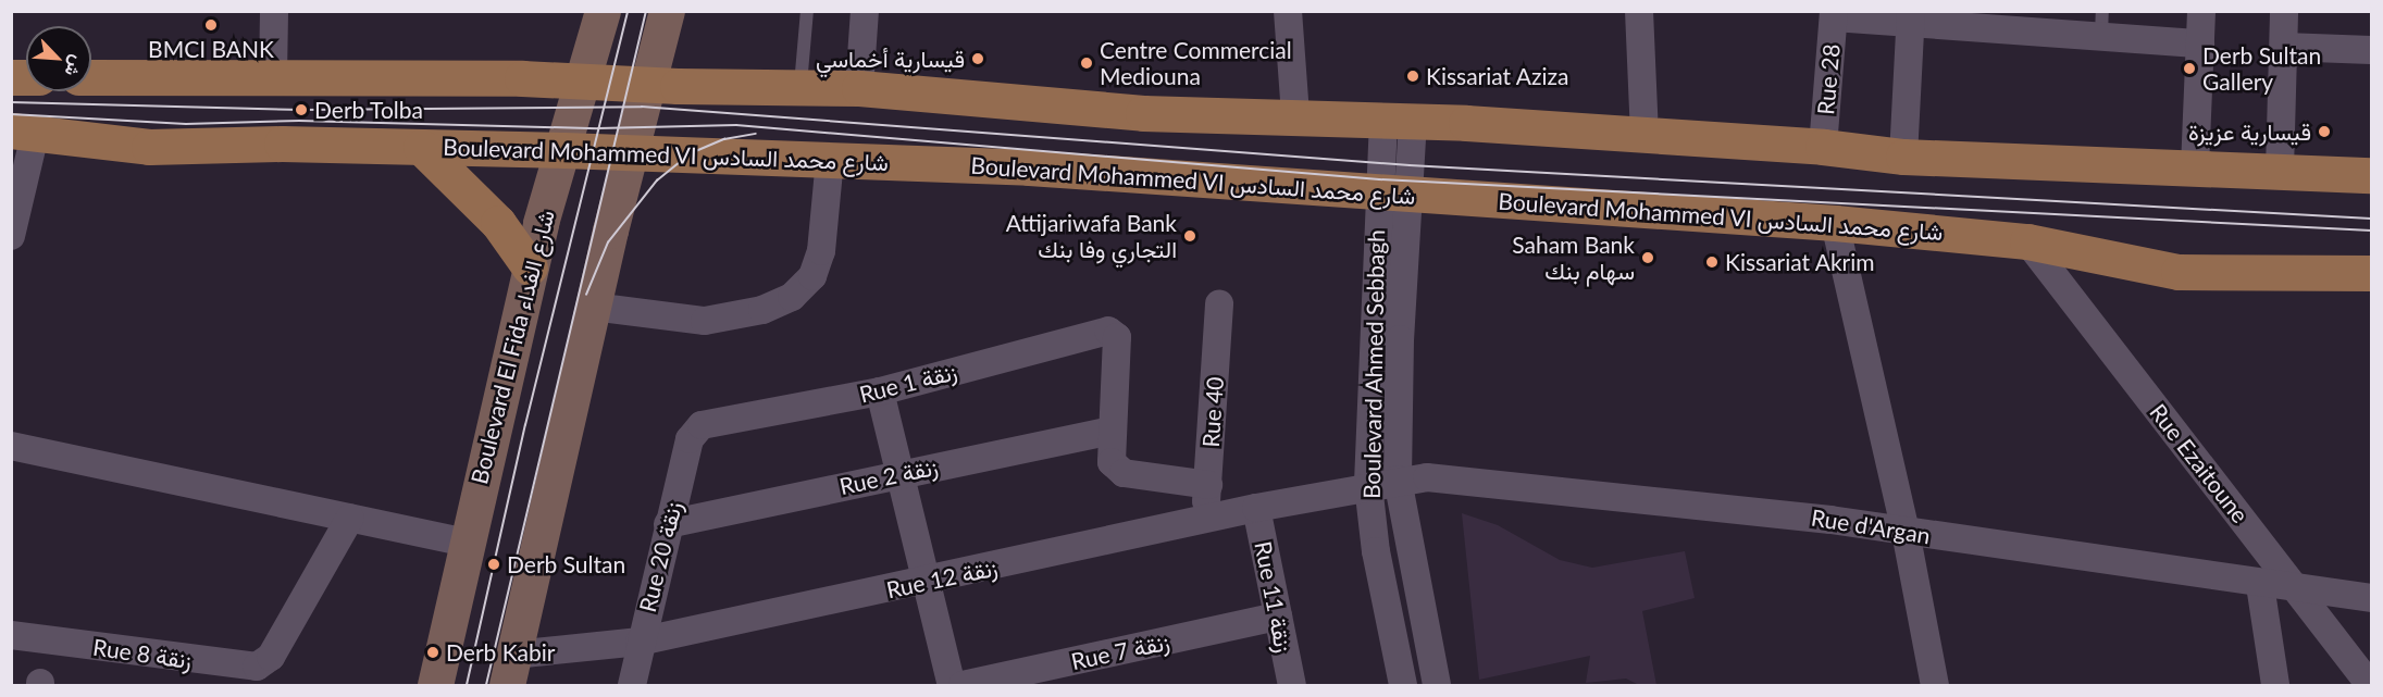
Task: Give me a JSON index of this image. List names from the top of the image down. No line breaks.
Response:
{"streets":{"main road":["Boulevard Mohammed VI شارع محمد السادس","Boulevard El Fida شارع الفداء"],"street":["Rue 28","Boulevard Ahmed Sebbagh","Rue 1 زنقة","Rue 40","Rue Ezaitoune","Rue 2 زنقة","Rue d'Argan","Rue 20 زنقة","Rue 12 زنقة","Rue 11 زنقة","Rue 7 زنقة","Rue 8 زنقة"]},"crossings":[["Boulevard Mohammed VI شارع محمد السادس","Boulevard El Fida شارع الفداء"],["Boulevard Mohammed VI شارع محمد السادس","Boulevard Ahmed Sebbagh"],["Boulevard Mohammed VI شارع محمد السادس","Rue Ezaitoune"],["Boulevard Ahmed Sebbagh","Rue d'Argan"],["Boulevard Ahmed Sebbagh","Rue 12 زنقة"],["Rue 1 زنقة","Rue 2 زنقة"],["Rue 1 زنقة","Rue 20 زنقة"],["Rue 40","Rue 12 زنقة"],["Rue Ezaitoune","Rue d'Argan"],["Rue 2 زنقة","Rue 20 زنقة"],["Rue d'Argan","Rue 12 زنقة"],["Rue 20 زنقة","Rue 12 زنقة"],["Rue 12 زنقة","Rue 11 زنقة"],["Rue 11 زنقة","Rue 7 زنقة"]],"places":["BMCI BANK","قيسارية أخماسي","Centre Commercial Mediouna","Derb Sultan Gallery","Kissariat Aziza","Derb Tolba","قيسارية عزيزة","Attijariwafa Bank التجاري وفا بنك","Saham Bank سهام بنك","Kissariat Akrim","Derb Sultan","Derb Kabir"],"north":"bottom right"}
